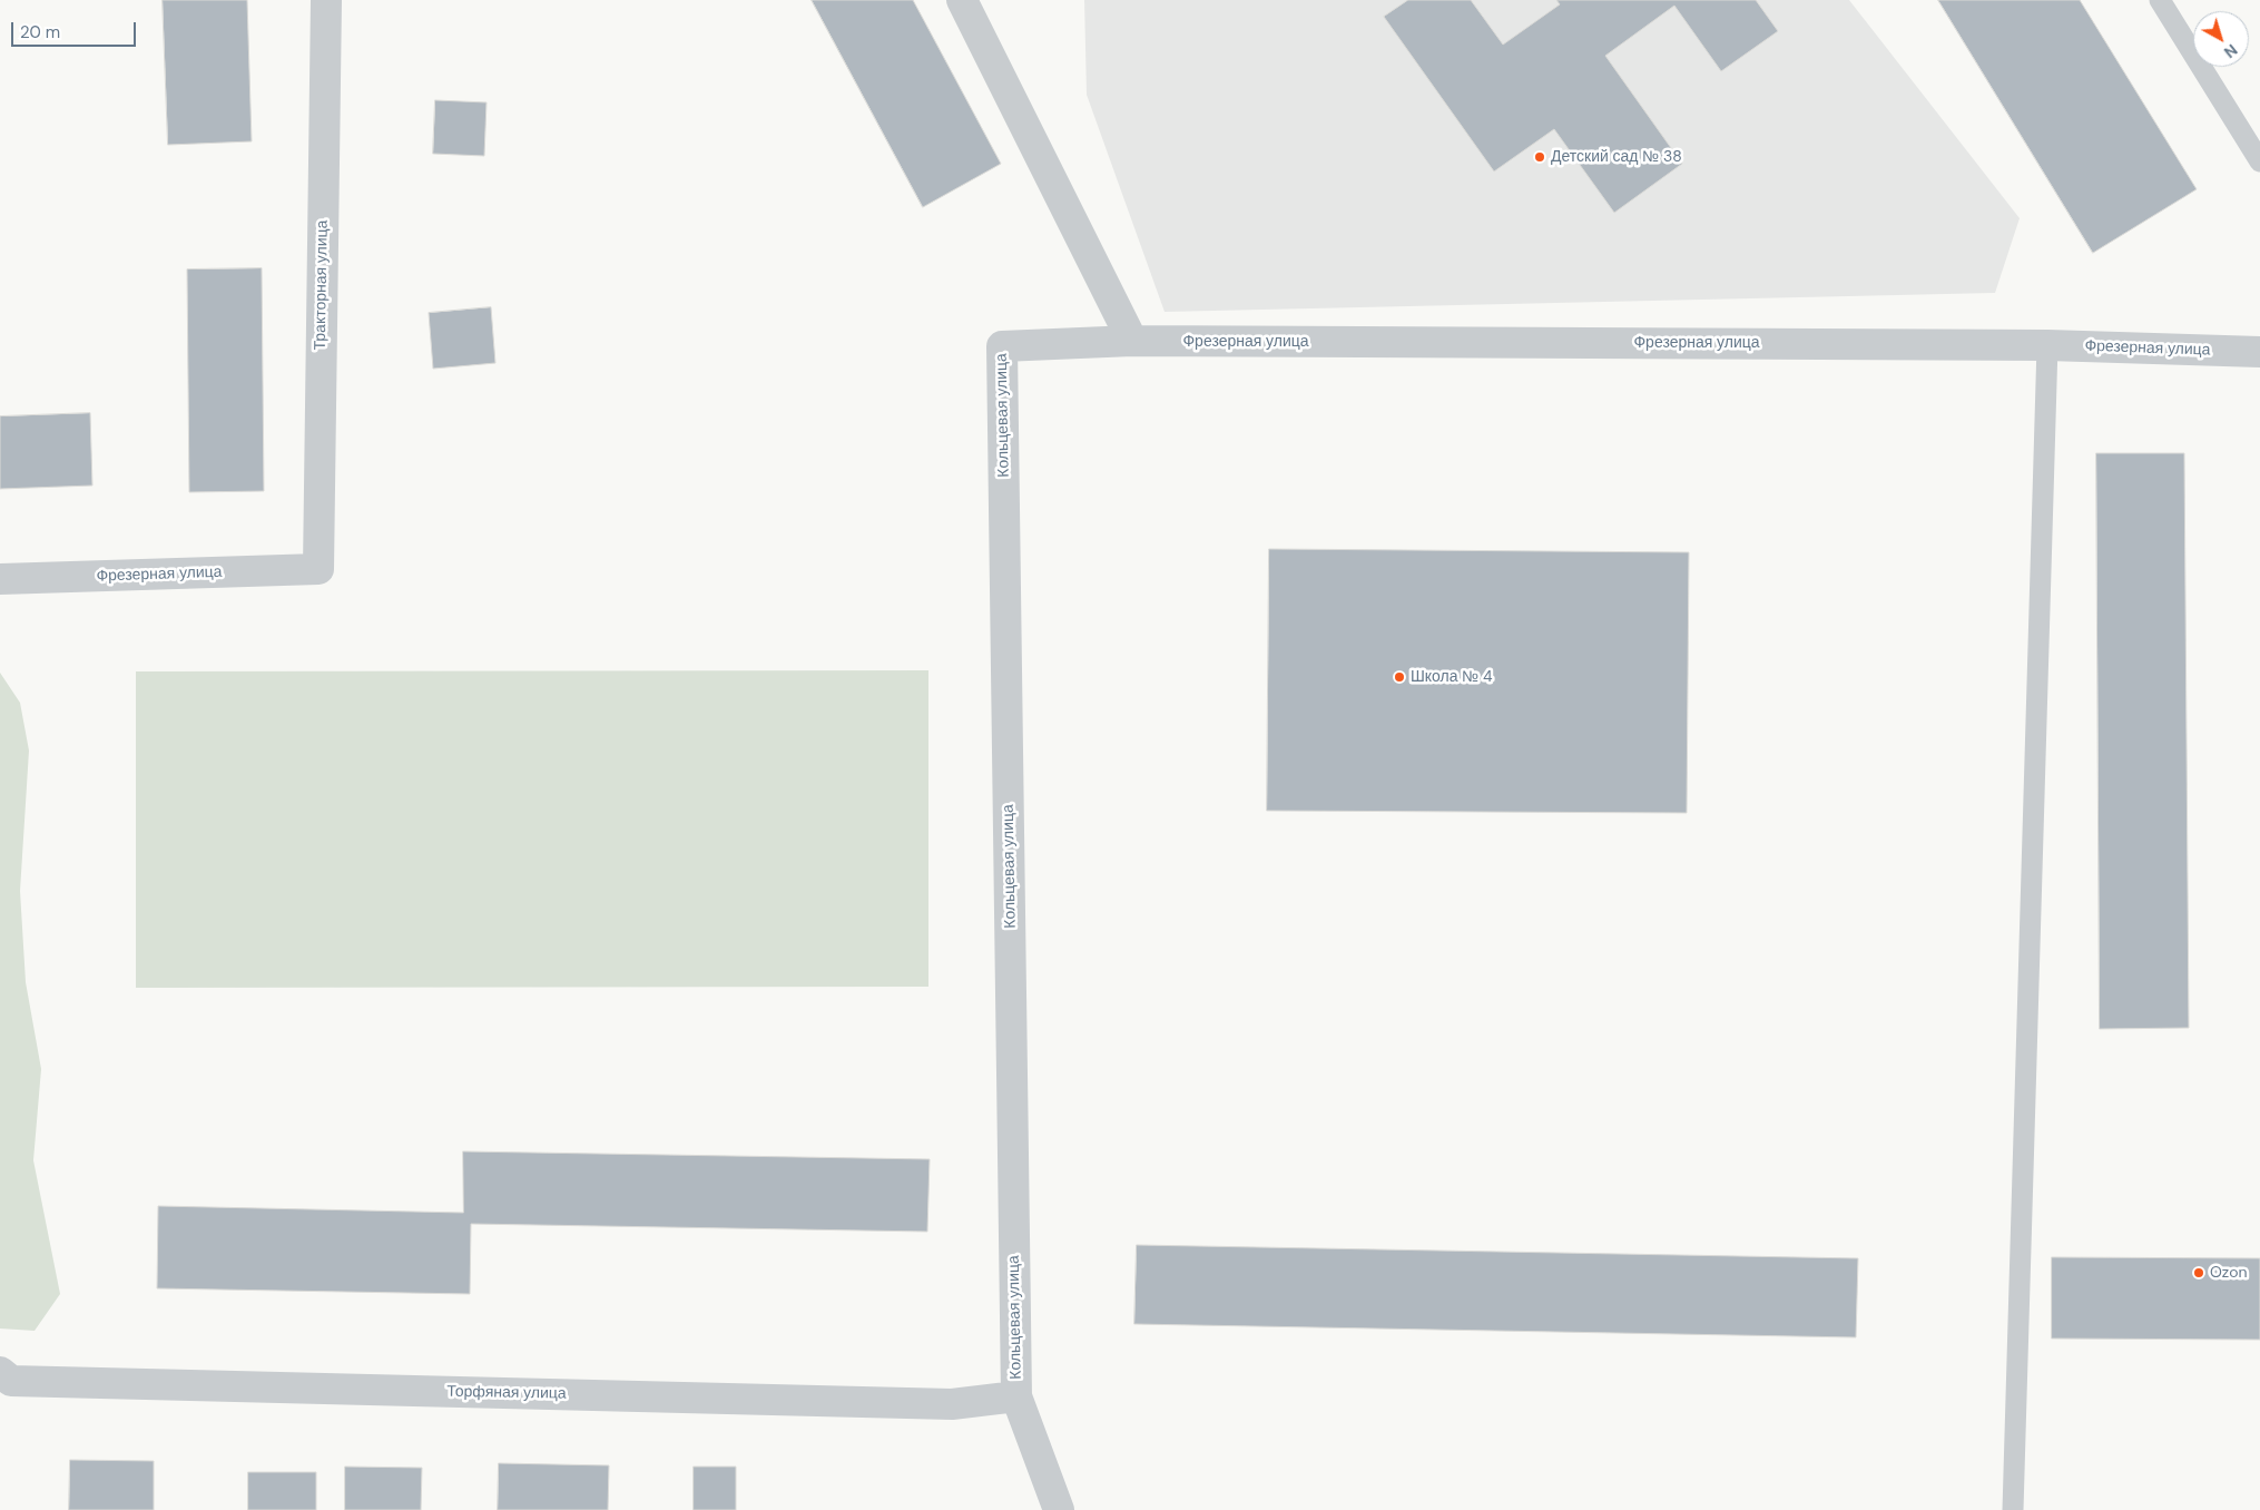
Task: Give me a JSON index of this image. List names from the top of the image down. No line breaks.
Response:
{"streets":{"street":["Тракторная улица","Фрезерная улица","Кольцевая улица","Торфяная улица"]},"crossings":[["Тракторная улица","Фрезерная улица"],["Фрезерная улица","Кольцевая улица"],["Кольцевая улица","Торфяная улица"]],"places":["Детский сад № 38","Школа № 4","Ozon"],"scale_bar":"20 m","north":"bottom right"}
